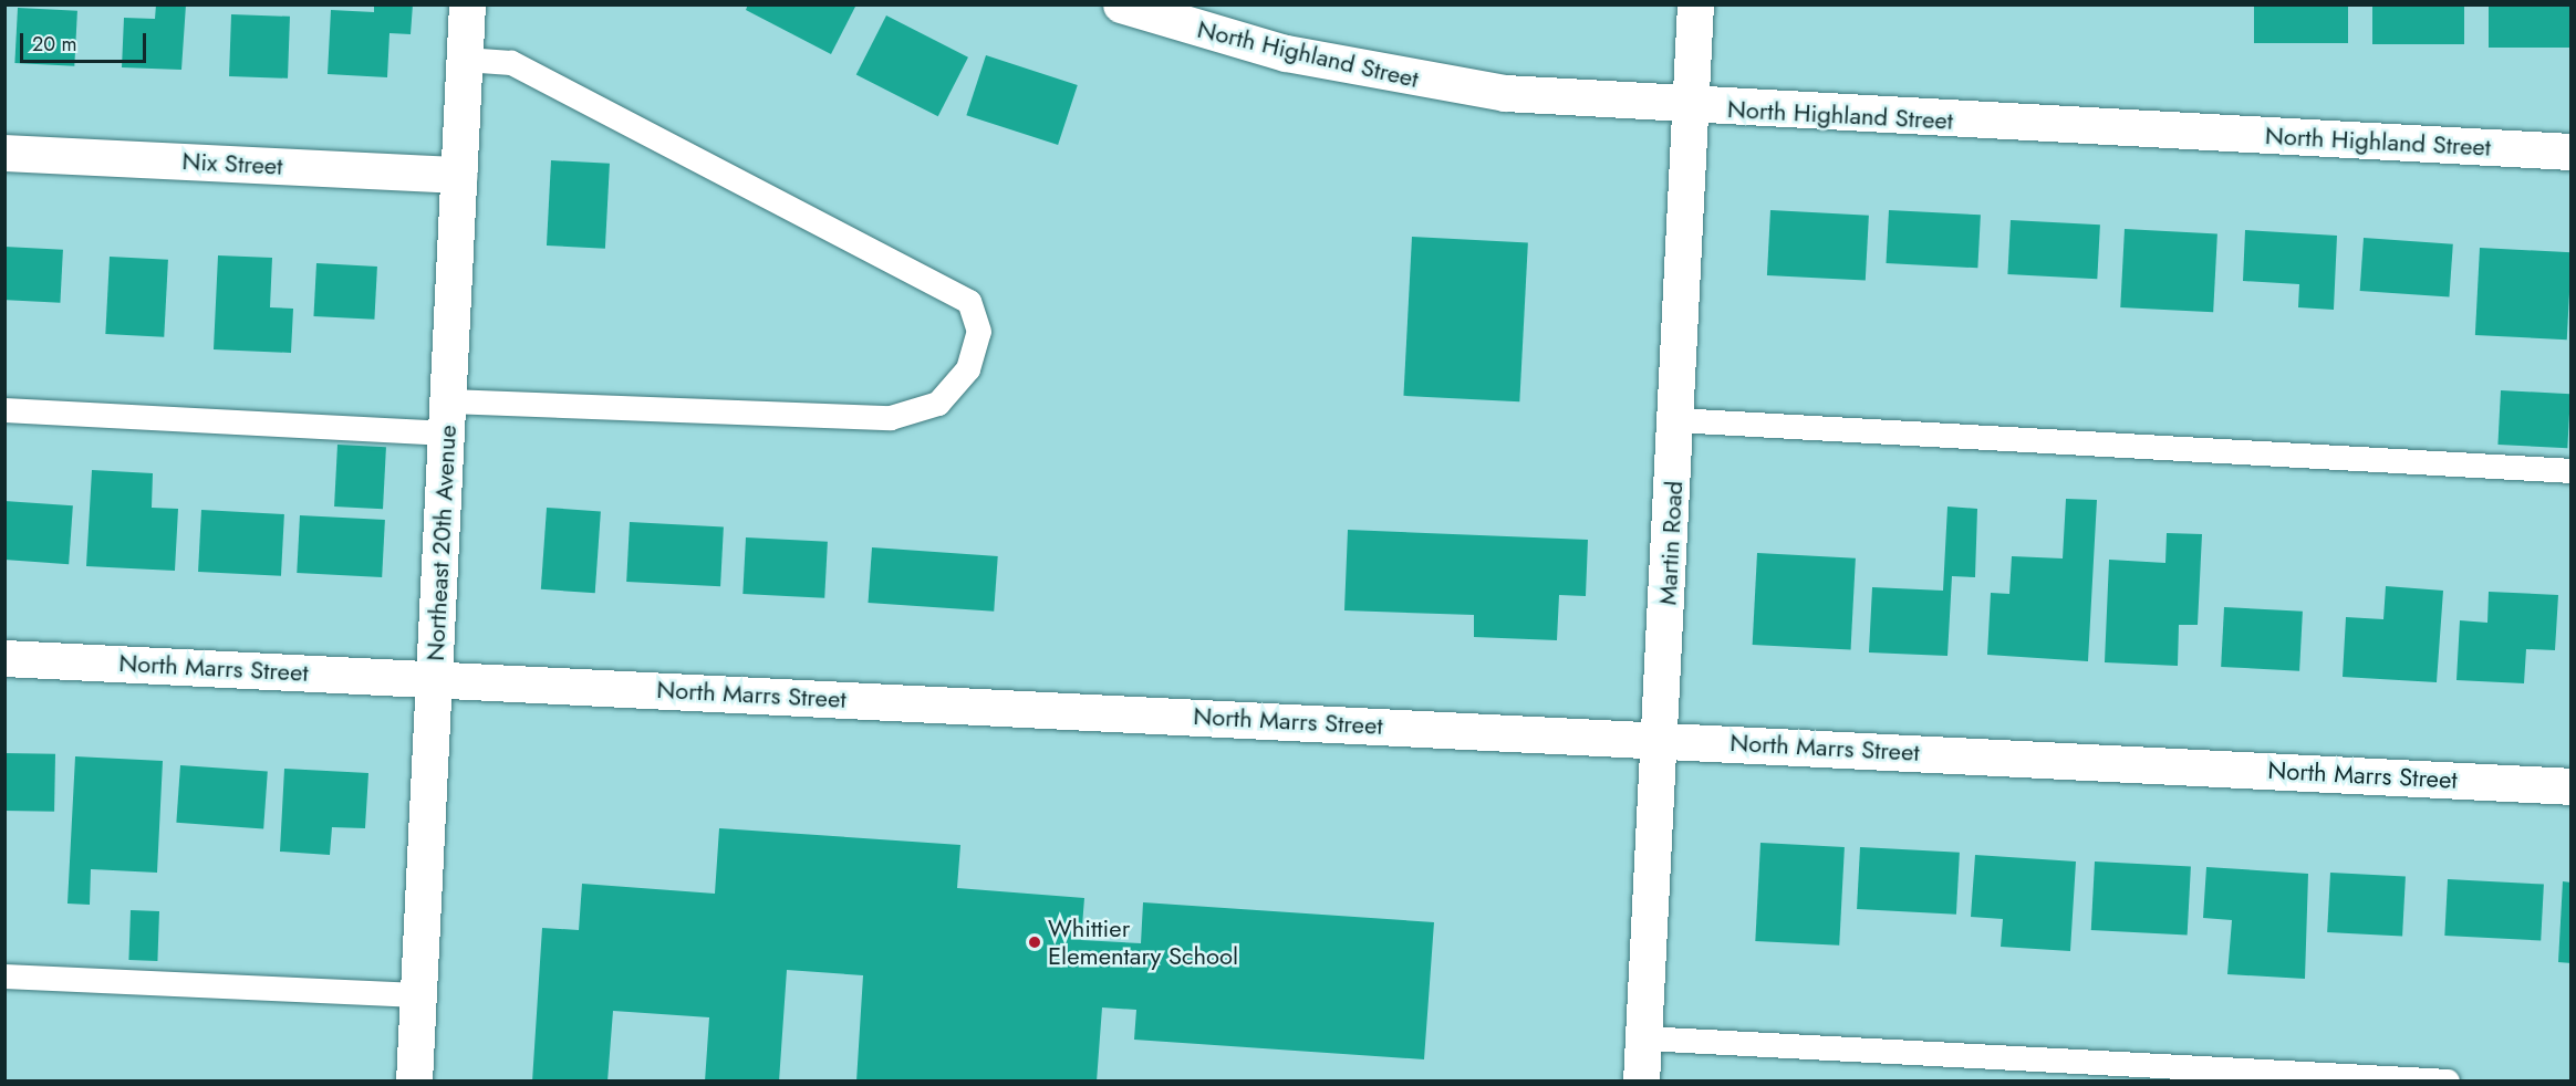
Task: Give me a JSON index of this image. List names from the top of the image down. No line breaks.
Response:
{"streets":{"street":["North Highland Street","Nix Street","Northeast 20th Avenue","Martin Road","North Marrs Street"]},"crossings":[["North Highland Street","Martin Road"],["Nix Street","Northeast 20th Avenue"],["Northeast 20th Avenue","North Marrs Street"],["Martin Road","North Marrs Street"]],"places":["Whittier Elementary School"],"scale_bar":"20 m"}
